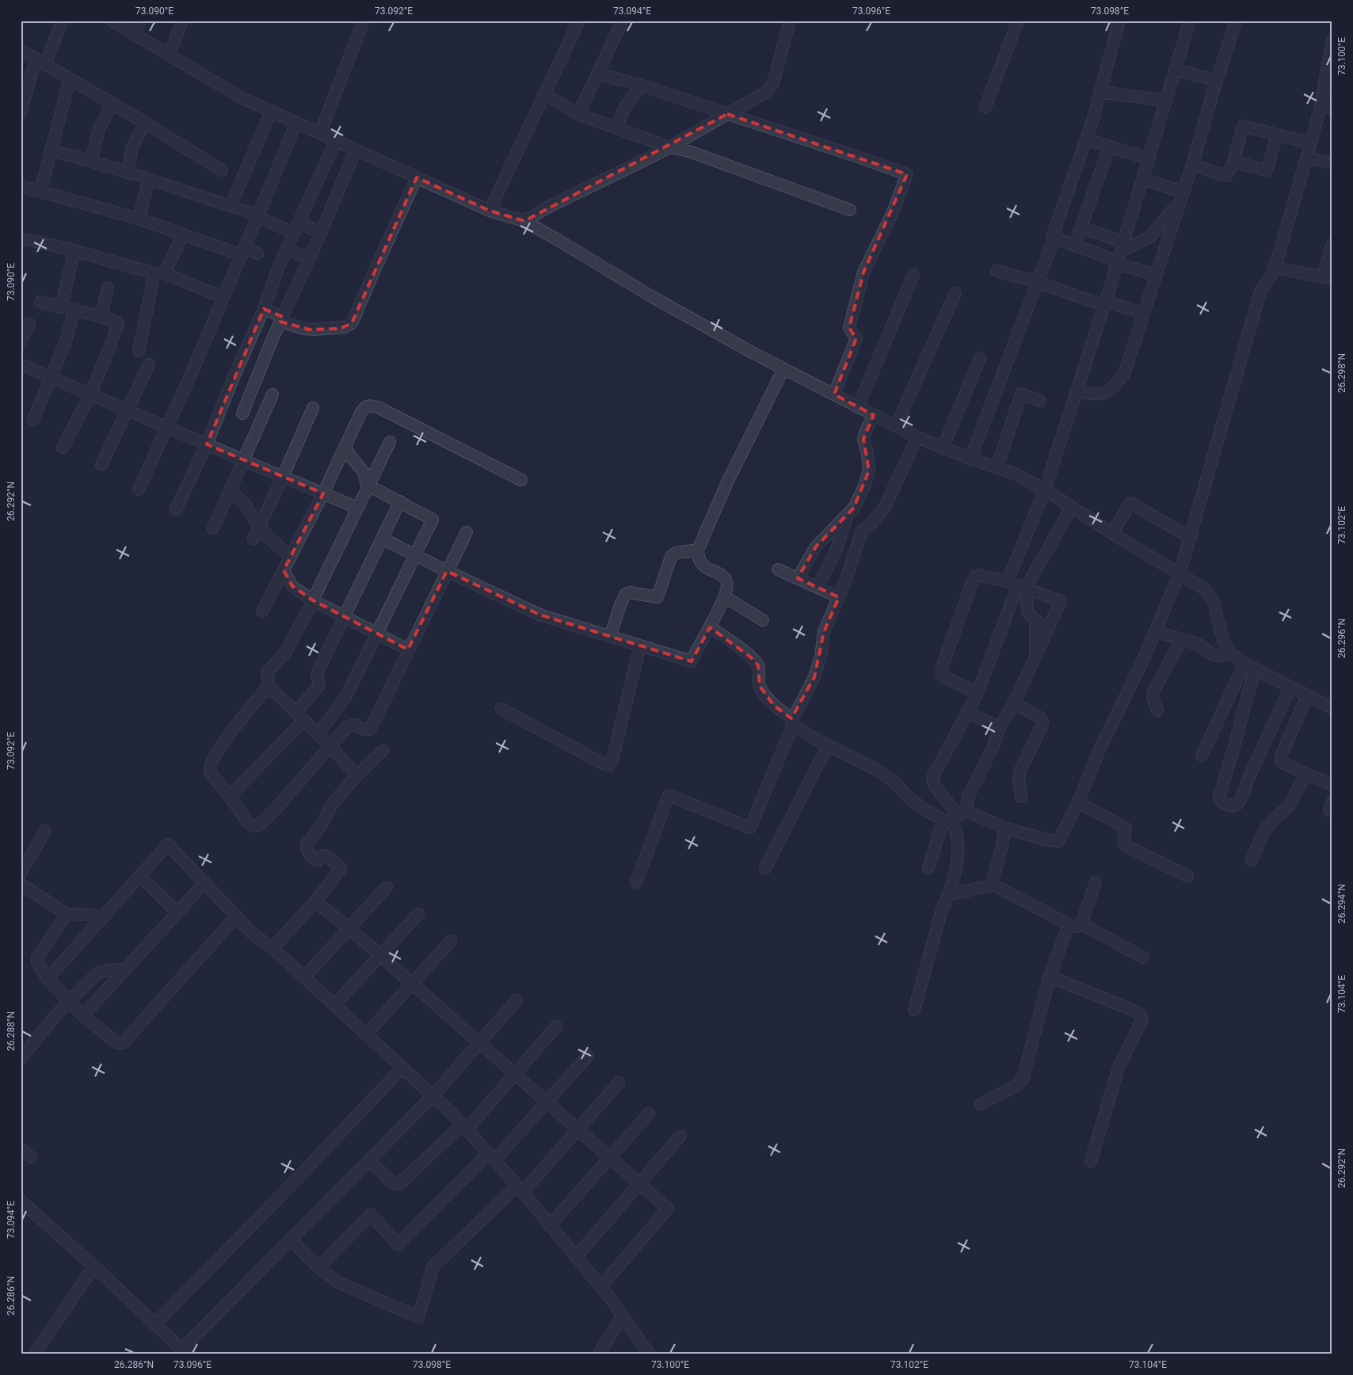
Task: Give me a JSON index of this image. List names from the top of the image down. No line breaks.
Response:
{"coordinates":["73.090°E","73.092°E","73.094°E","73.096°E","73.098°E","73.100°E","26.298°N","26.292°N","73.102°E","26.296°N","26.294°N","73.104°E","26.288°N","26.286°N"]}
